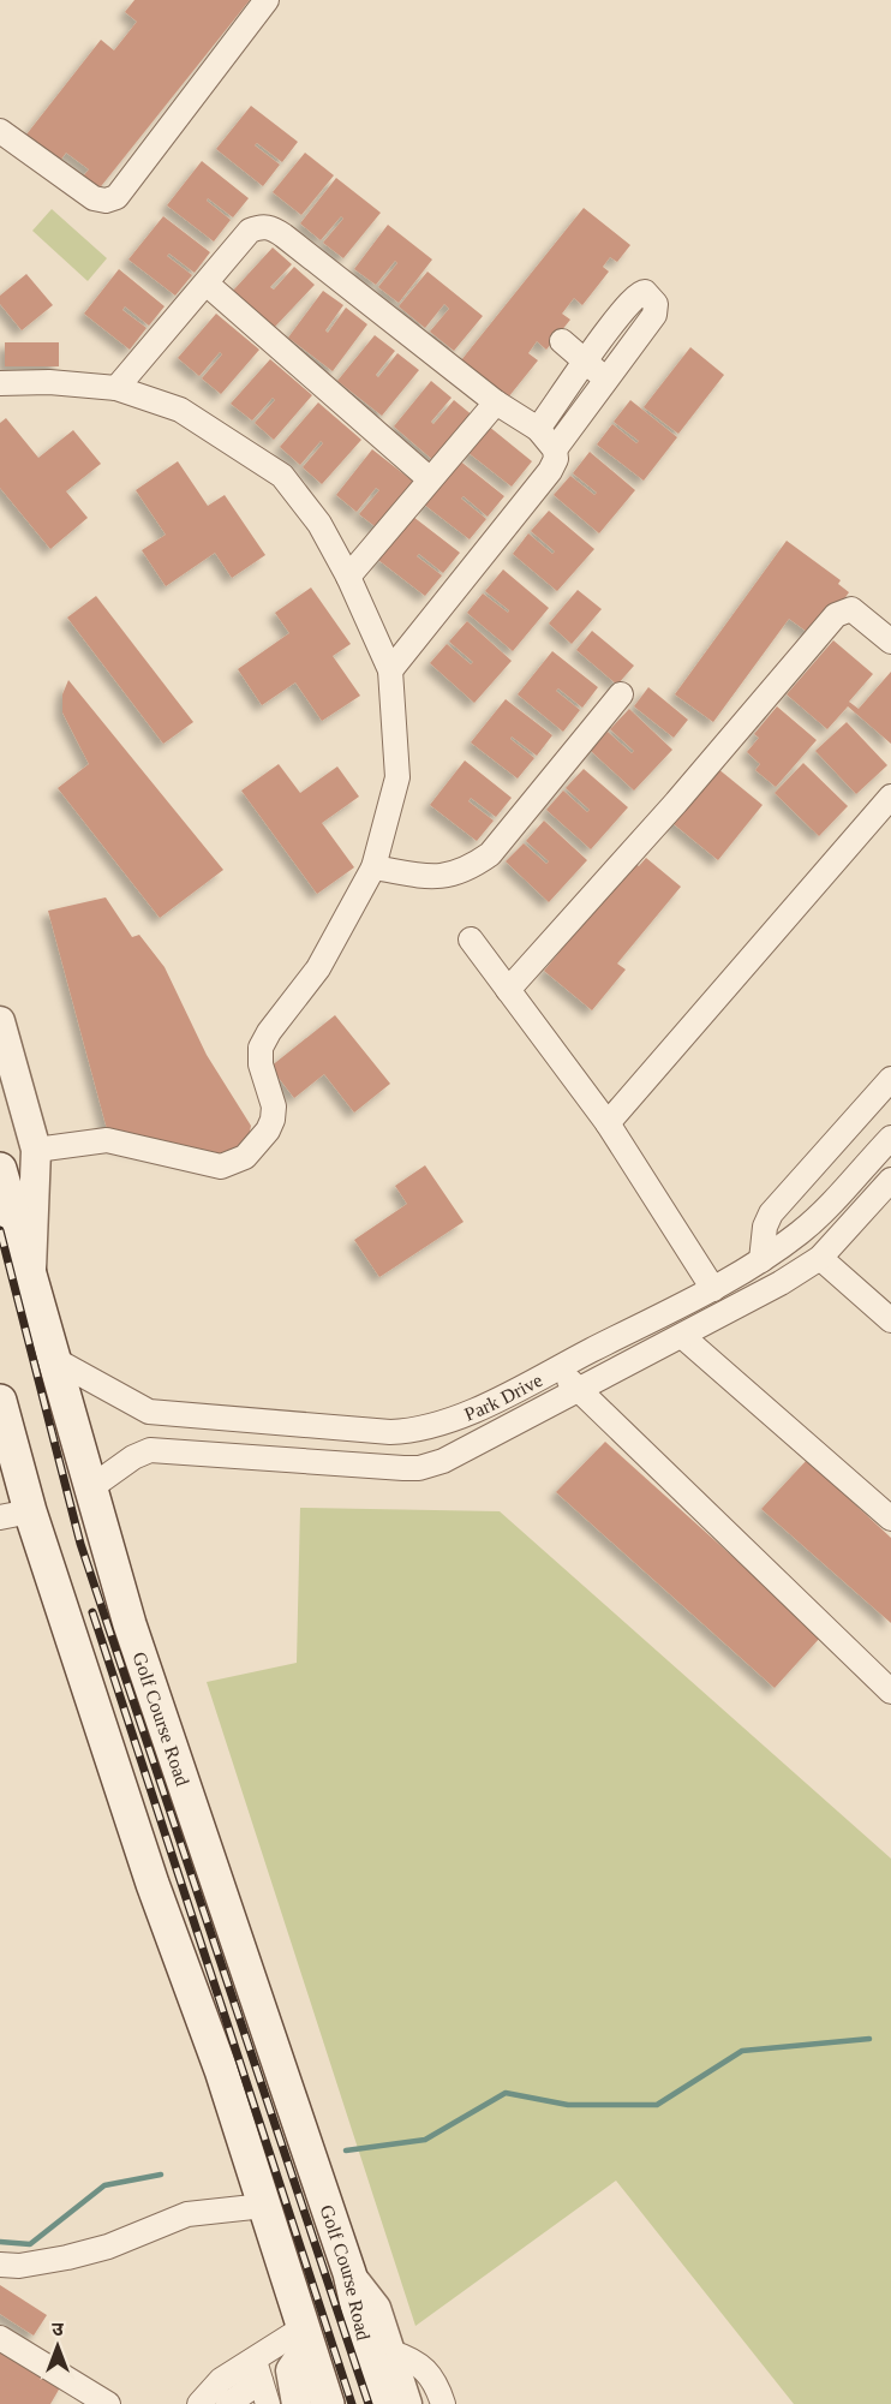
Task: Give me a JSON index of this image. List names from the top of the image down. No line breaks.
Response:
{"streets":{"main road":["Golf Course Road"],"street":["Park Drive"]},"crossings":[["Park Drive","Golf Course Road"]],"north":"top"}
